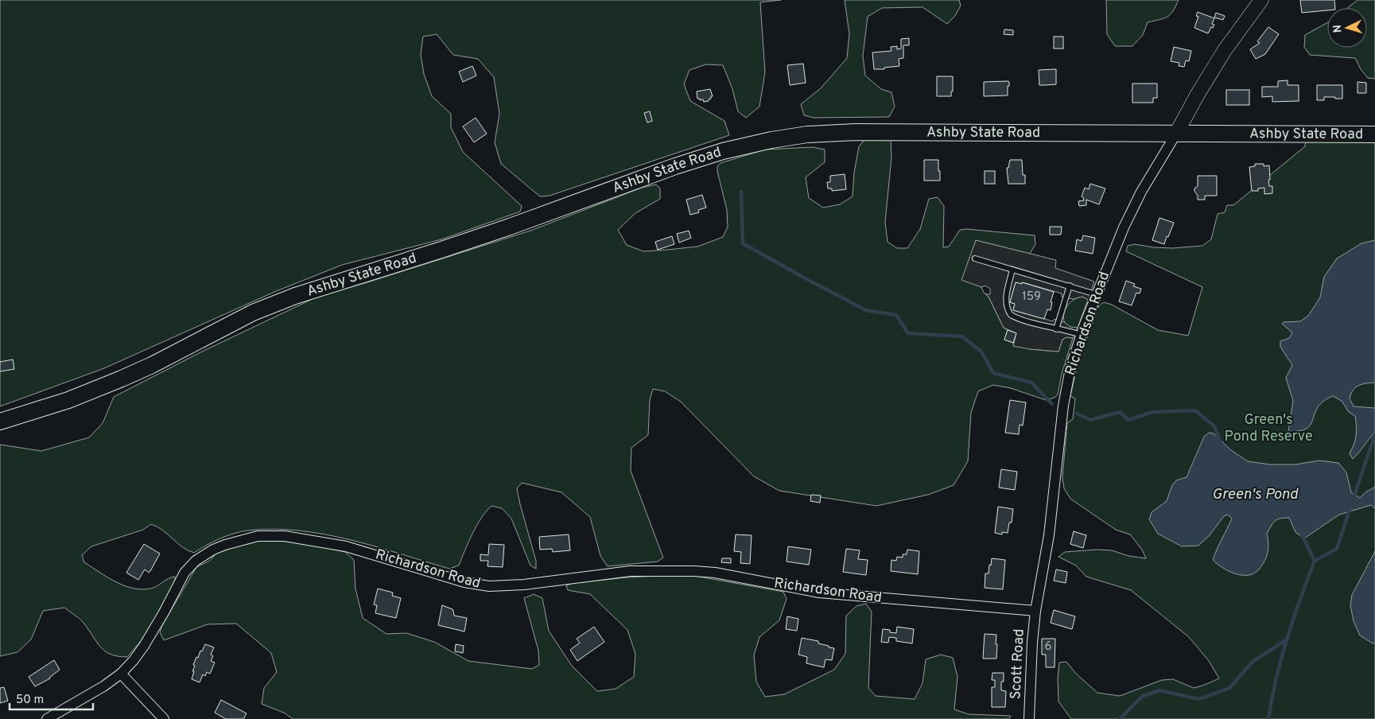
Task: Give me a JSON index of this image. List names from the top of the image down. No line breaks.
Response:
{"streets":{"main road":["Ashby State Road"],"street":["Richardson Road","Scott Road"]},"crossings":[["Ashby State Road","Richardson Road"],["Richardson Road","Scott Road"]],"water":["Green's Pond"],"parks":["Green's Pond Reserve"],"house_numbers":["159","6"],"scale_bar":"50 m","north":"left"}
